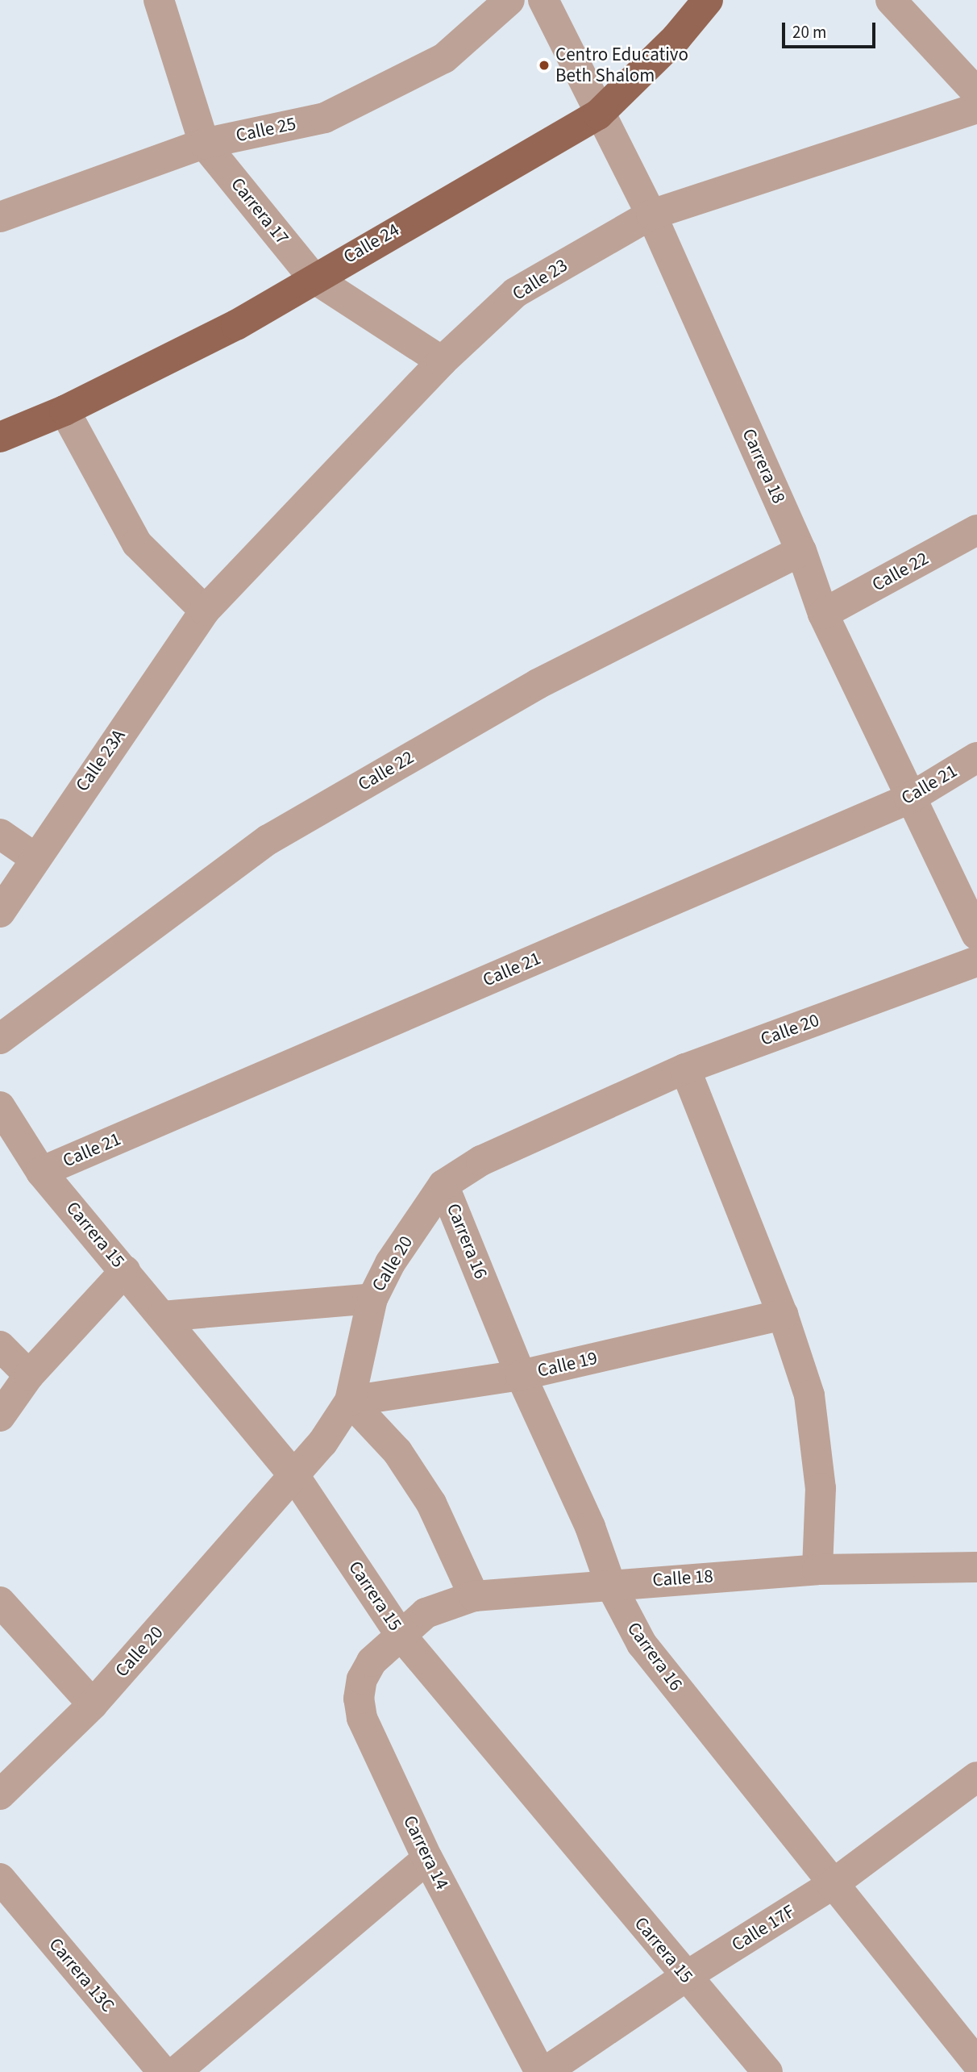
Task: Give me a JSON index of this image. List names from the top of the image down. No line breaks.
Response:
{"streets":{"main road":["Calle 24"],"street":["Calle 25","Carrera 17","Calle 23","Carrera 18","Calle 22","Calle 23A","Calle 21","Calle 20","Carrera 15","Carrera 16","Calle 19","Calle 18","Carrera 14","Calle 17F","Carrera 13C"]},"crossings":[["Calle 25","Carrera 17"],["Carrera 17","Calle 24"],["Carrera 17","Calle 23"],["Calle 24","Carrera 18"],["Calle 23","Carrera 18"],["Calle 23","Calle 23A"],["Carrera 18","Calle 22"],["Carrera 18","Calle 21"],["Calle 21","Carrera 15"],["Calle 20","Carrera 15"],["Calle 20","Carrera 16"],["Calle 20","Calle 19"],["Carrera 15","Calle 18"],["Carrera 15","Carrera 14"],["Carrera 15","Calle 17F"],["Carrera 16","Calle 19"],["Carrera 16","Calle 18"],["Carrera 16","Calle 17F"],["Calle 18","Carrera 14"]],"places":["Centro Educativo Beth Shalom"],"scale_bar":"20 m"}
